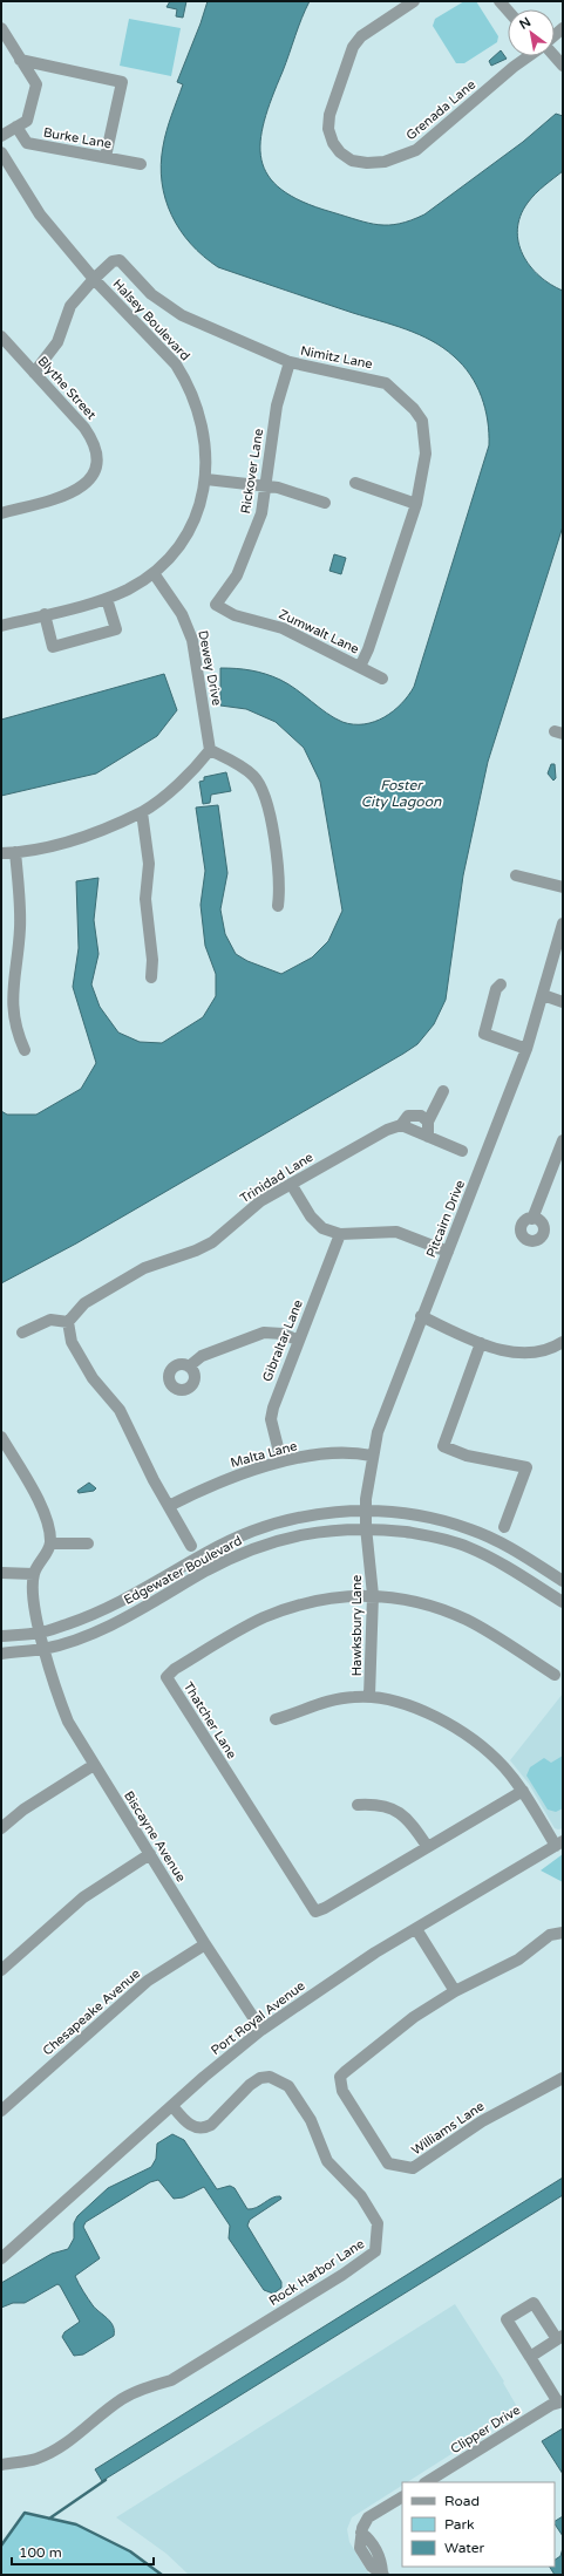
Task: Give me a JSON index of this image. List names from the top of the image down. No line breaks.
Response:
{"streets":{"street":["Grenada Lane","Burke Lane","Halsey Boulevard","Nimitz Lane","Blythe Street","Rickover Lane","Zumwalt Lane","Dewey Drive","Trinidad Lane","Pitcairn Drive","Gibraltar Lane","Malta Lane","Edgewater Boulevard","Hawksbury Lane","Thatcher Lane","Biscayne Avenue","Chesapeake Avenue","Port Royal Avenue","Williams Lane","Rock Harbor Lane","Clipper Drive"]},"crossings":[["Halsey Boulevard","Nimitz Lane"],["Halsey Boulevard","Dewey Drive"],["Nimitz Lane","Rickover Lane"],["Nimitz Lane","Zumwalt Lane"],["Rickover Lane","Zumwalt Lane"],["Pitcairn Drive","Malta Lane"],["Pitcairn Drive","Edgewater Boulevard"],["Pitcairn Drive","Hawksbury Lane"],["Gibraltar Lane","Malta Lane"],["Edgewater Boulevard","Hawksbury Lane"],["Edgewater Boulevard","Biscayne Avenue"],["Hawksbury Lane","Thatcher Lane"],["Biscayne Avenue","Chesapeake Avenue"],["Biscayne Avenue","Port Royal Avenue"],["Port Royal Avenue","Rock Harbor Lane"]],"water":["Foster City Lagoon"],"legend":["Road","Park","Water"],"scale_bar":"100 m","north":"top left"}
